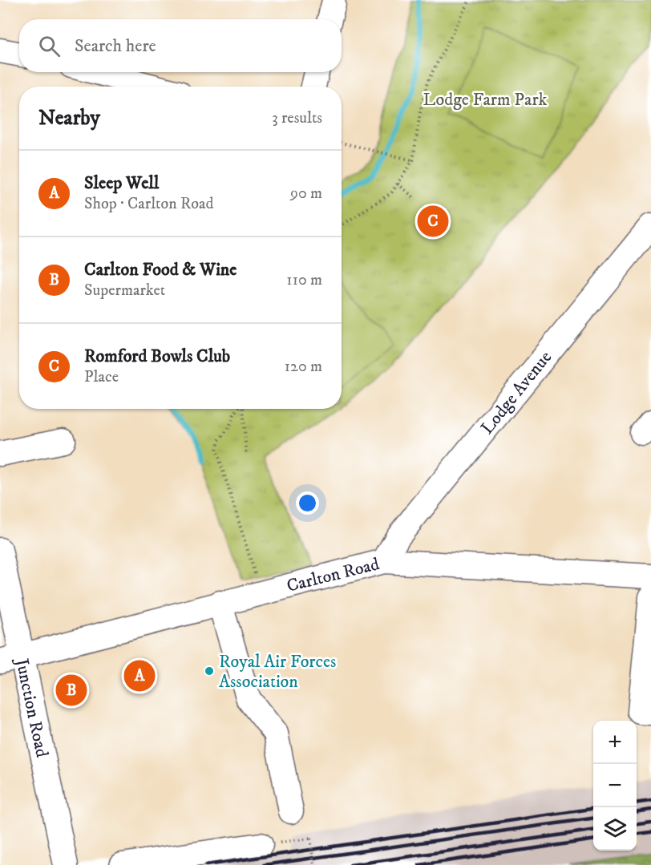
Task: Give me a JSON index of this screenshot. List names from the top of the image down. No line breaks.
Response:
{"streets":{"street":["Lodge Avenue","Carlton Road","Junction Road"]},"crossings":[["Lodge Avenue","Carlton Road"],["Carlton Road","Junction Road"]],"parks":["Lodge Farm Park"],"places":["Royal Air Forces Association"],"page":{"search":"Search here","heading":["Nearby","3 results"],"list":[{"mark":"A","name":"Sleep Well","note":"Shop · Carlton Road","value":"90 m"},{"mark":"B","name":"Carlton Food & Wine","note":"Supermarket","value":"110 m"},{"mark":"C","name":"Romford Bowls Club","note":"Place","value":"120 m"}],"pins":["C","A","B"],"map_buttons":["+","−"]}}
